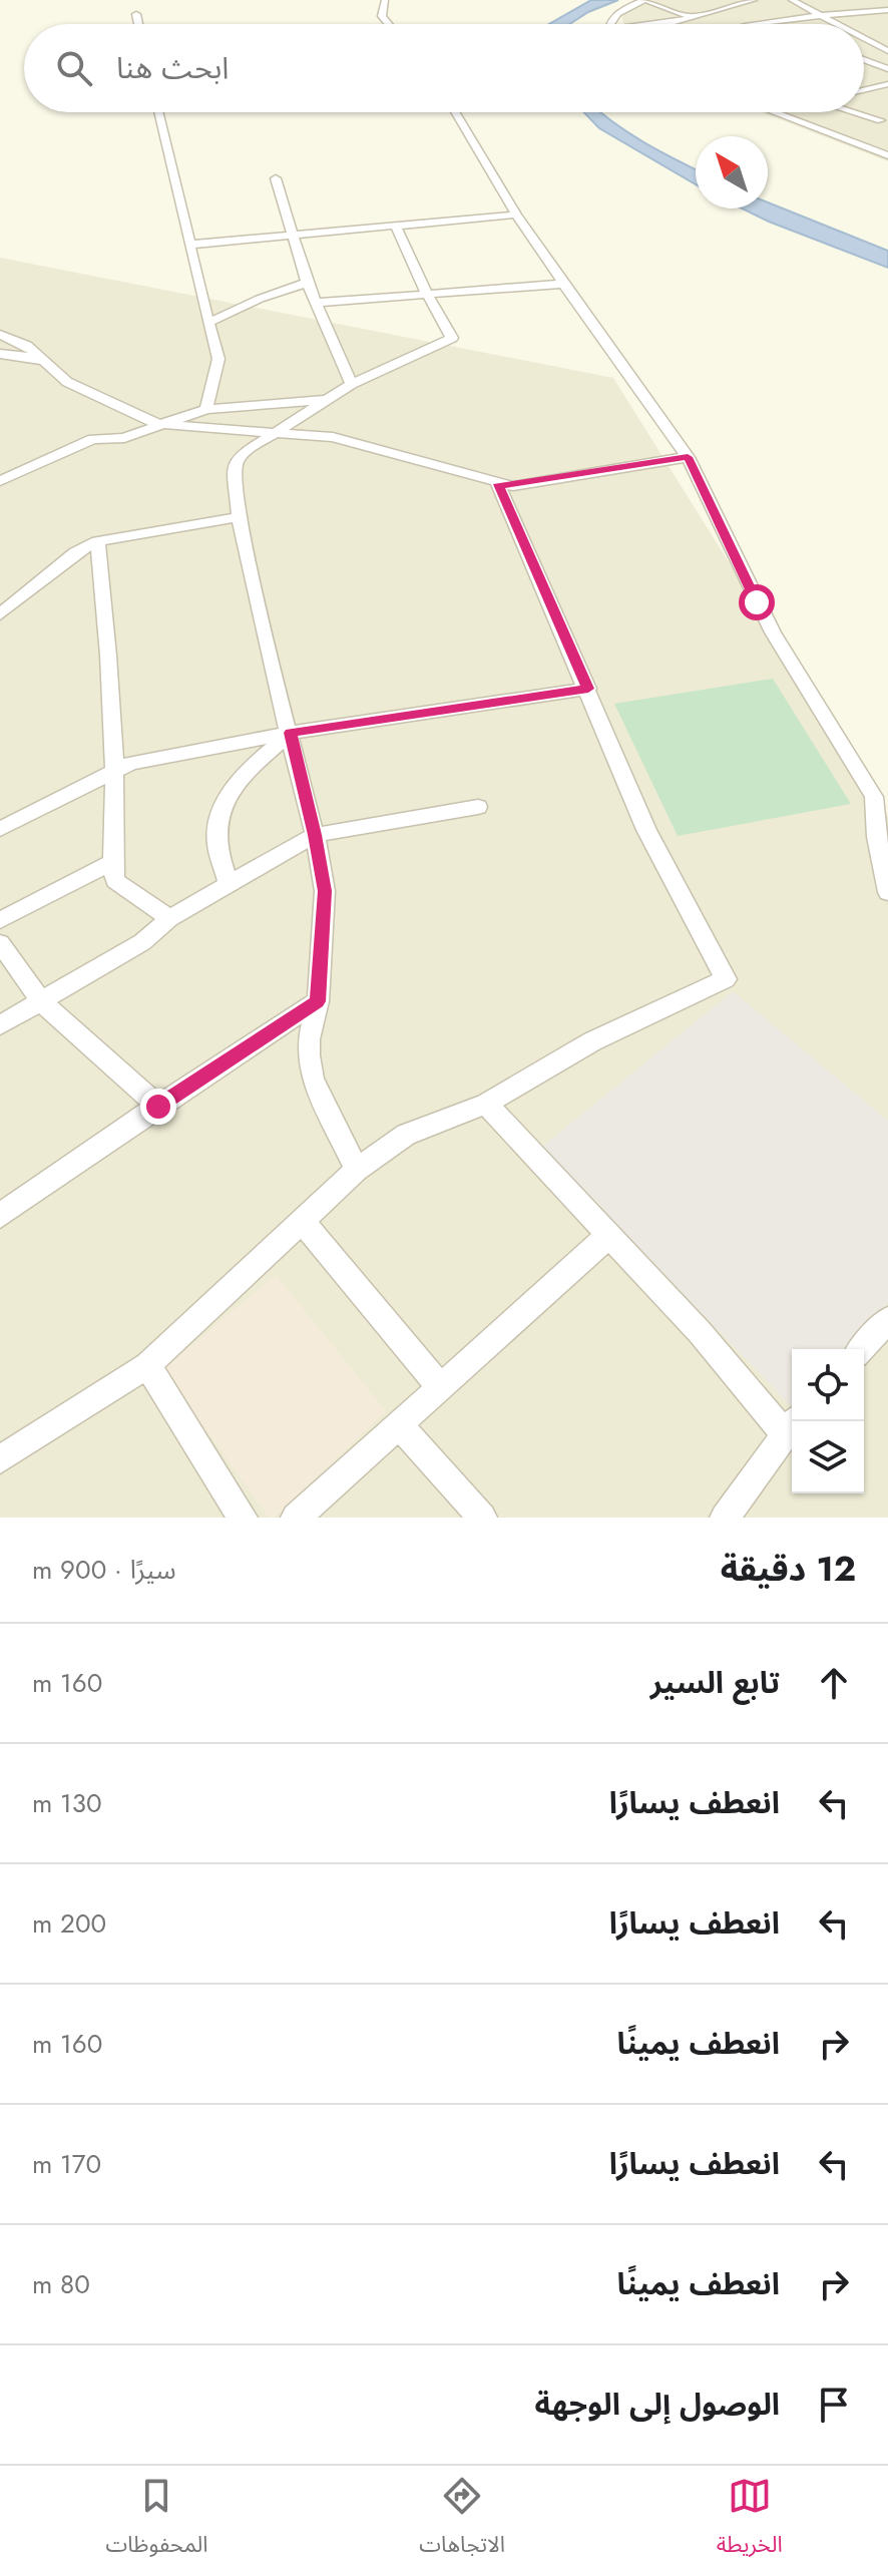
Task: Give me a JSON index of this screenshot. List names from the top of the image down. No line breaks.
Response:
{"north":"top left","page":{"search":"ابحث هنا","heading":["12 دقيقة","سيرًا · 900 m"],"list":[["تابع السير","160 m"],["انعطف يسارًا","130 m"],["انعطف يسارًا","200 m"],["انعطف يمينًا","160 m"],["انعطف يسارًا","170 m"],["انعطف يمينًا","80 m"],"الوصول إلى الوجهة"],"nav":["الخريطة","الاتجاهات","المحفوظات"]}}
